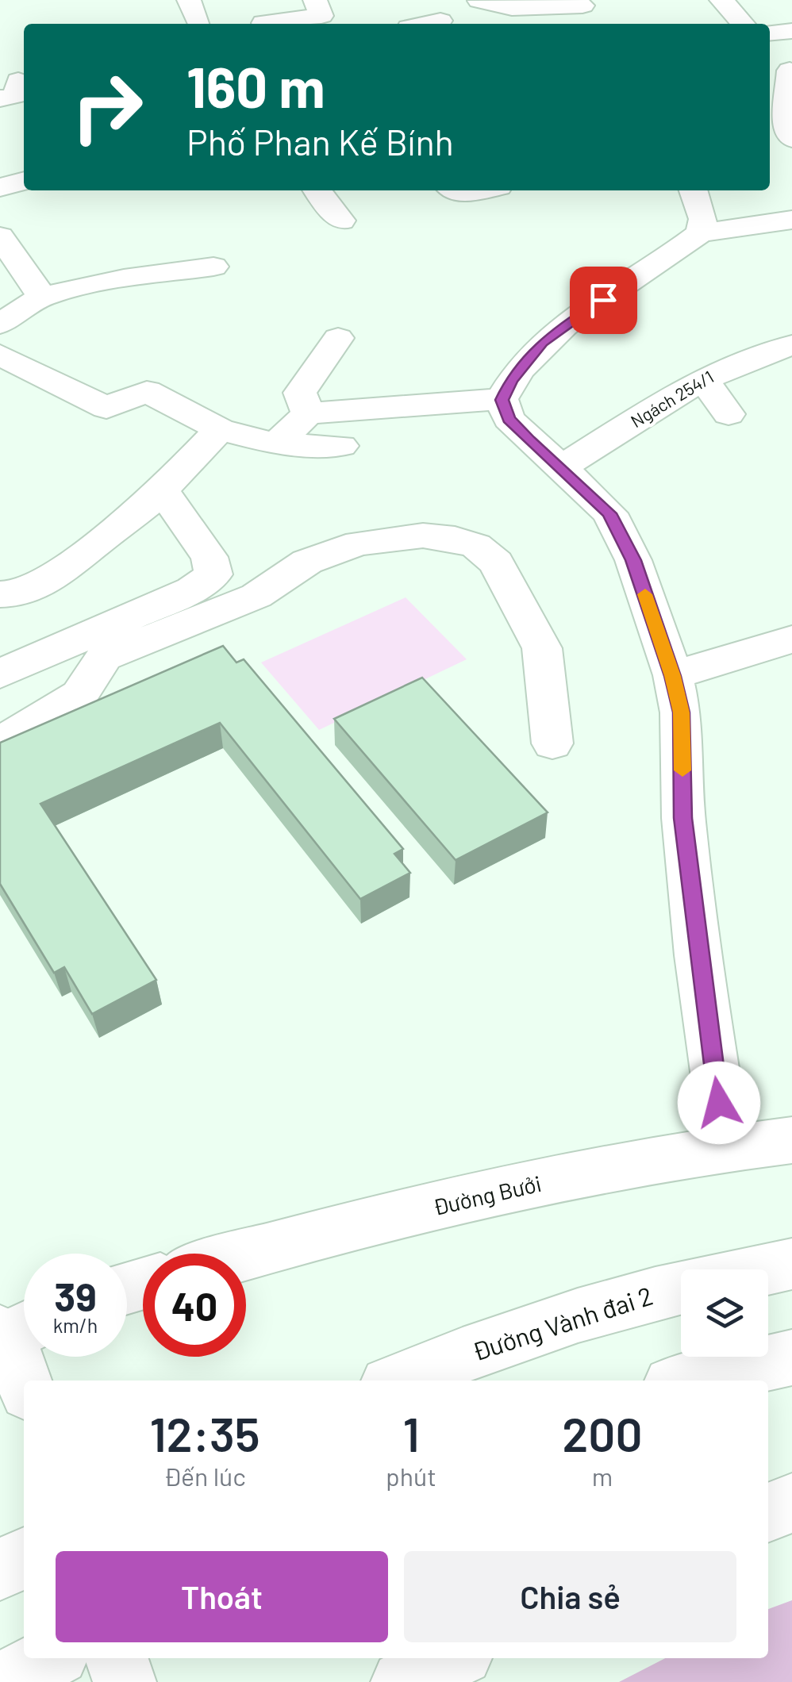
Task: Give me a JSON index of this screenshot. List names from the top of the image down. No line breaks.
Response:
{"streets":{"main road":["Ngách 254/1","Đường Bưởi","Đường Vành đai 2"]},"page":{"turn":["160 m","Phố Phan Kế Bính"],"speed":"39 km/h","limit":"40","eta":["12:35","Đến lúc","1","phút","200","m"],"buttons":["Thoát","Chia sẻ"]}}
